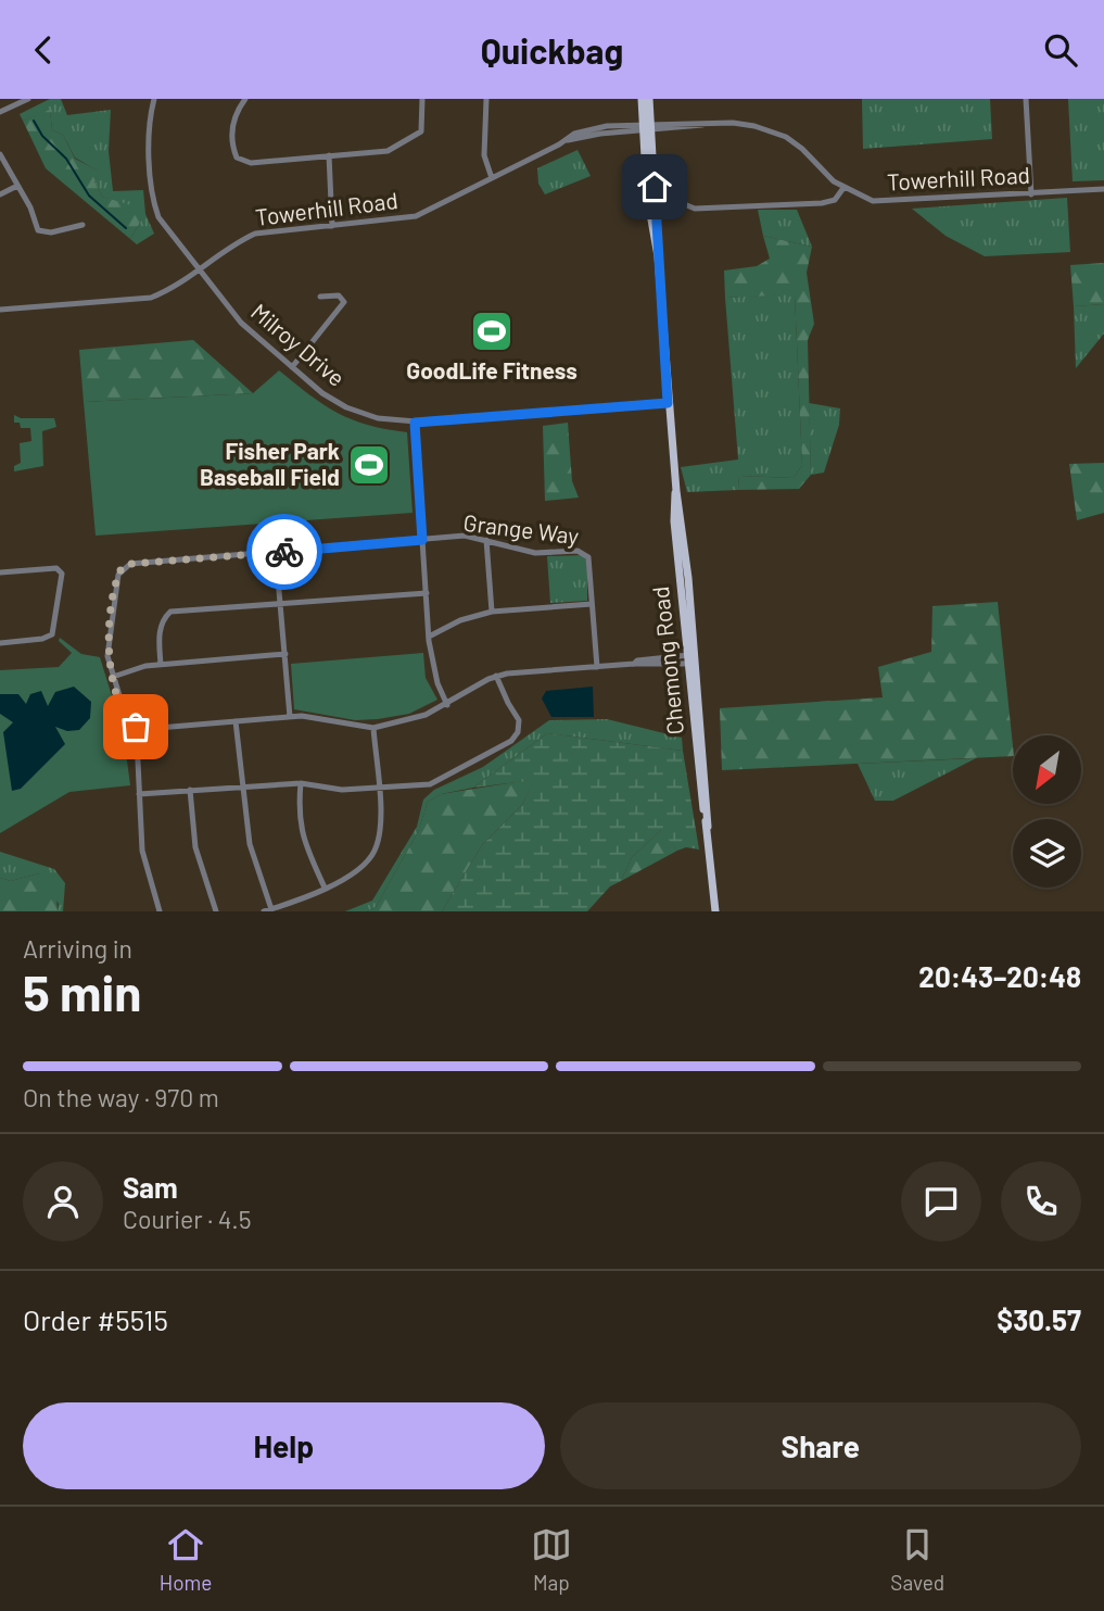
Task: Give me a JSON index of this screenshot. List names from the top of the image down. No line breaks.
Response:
{"streets":{"main road":["Chemong Road"],"street":["Towerhill Road","Milroy Drive","Grange Way"]},"crossings":[["Towerhill Road","Milroy Drive"],["Towerhill Road","Chemong Road"],["Milroy Drive","Chemong Road"]],"places":{"sports":["GoodLife Fitness","Fisher Park Baseball Field"]},"north":"bottom left","page":{"header":"Quickbag","heading":["5 min","Arriving in","20:43–20:48"],"panel":["Sam","Courier · 4.5","Order #5515","$30.57"],"bar":"On the way · 970 m","buttons":["Help","Share"],"tabs":["Home","Map","Saved"]}}
